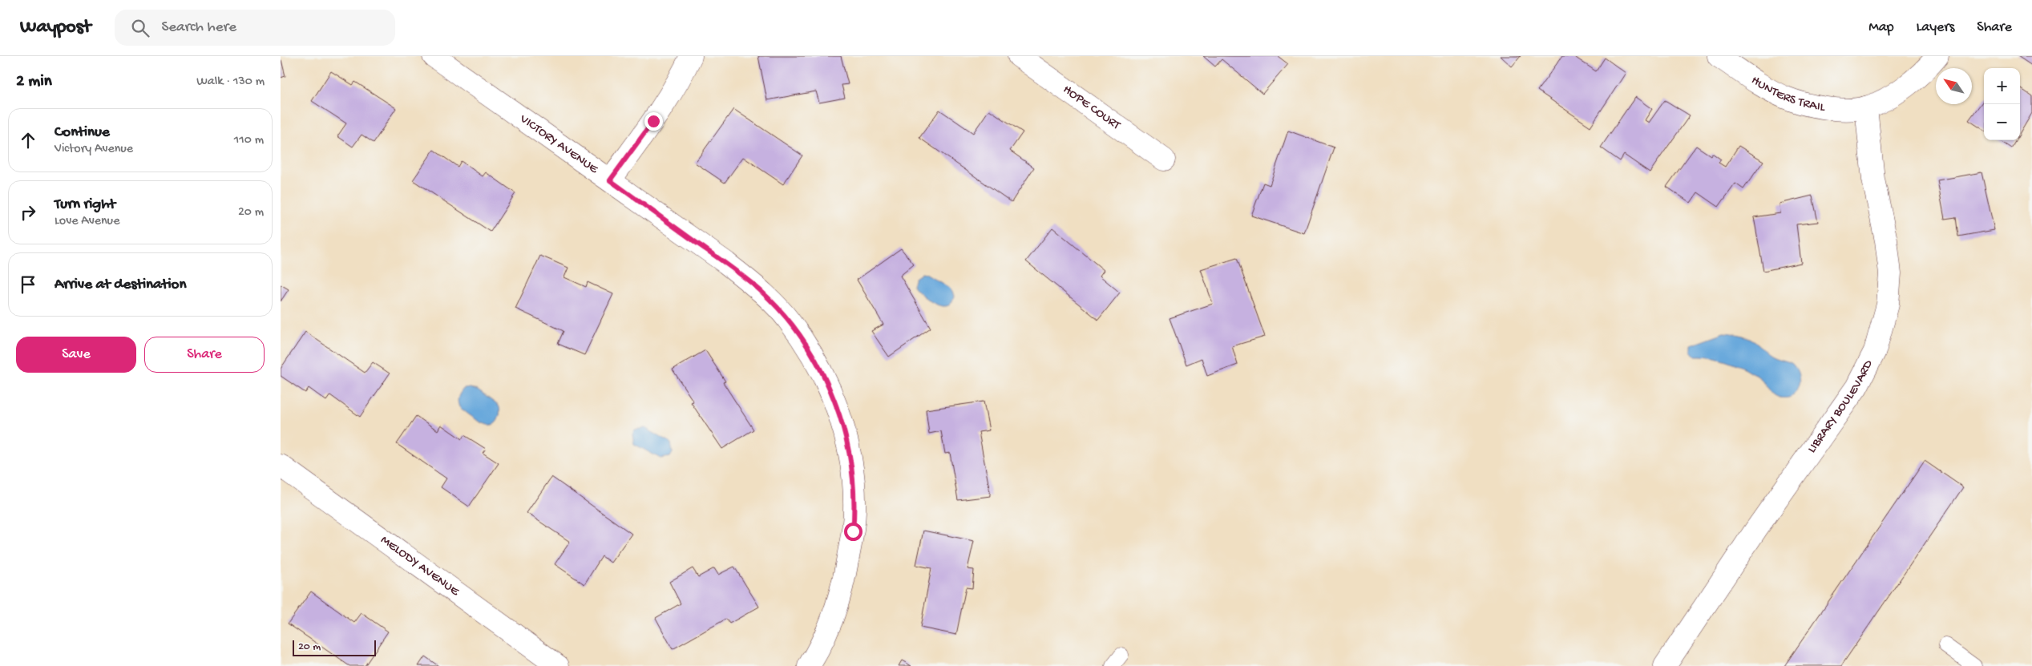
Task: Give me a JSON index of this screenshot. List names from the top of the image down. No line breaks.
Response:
{"streets":{"street":["HUNTERS TRAIL","HOPE COURT","VICTORY AVENUE","LIBRARY BOULEVARD","MELODY AVENUE"]},"crossings":[["HUNTERS TRAIL","LIBRARY BOULEVARD"]],"scale_bar":"20 m","north":"top left","page":{"header":"Waypost","search":"Search here","nav":["Map","Layers","Share"],"heading":["2 min","Walk · 130 m"],"map_buttons":["+","−"],"list":[["Continue","Victory Avenue","110 m"],["Turn right","Love Avenue","20 m"],"Arrive at destination"],"buttons":["Save","Share"],"scale":"20 m"}}
